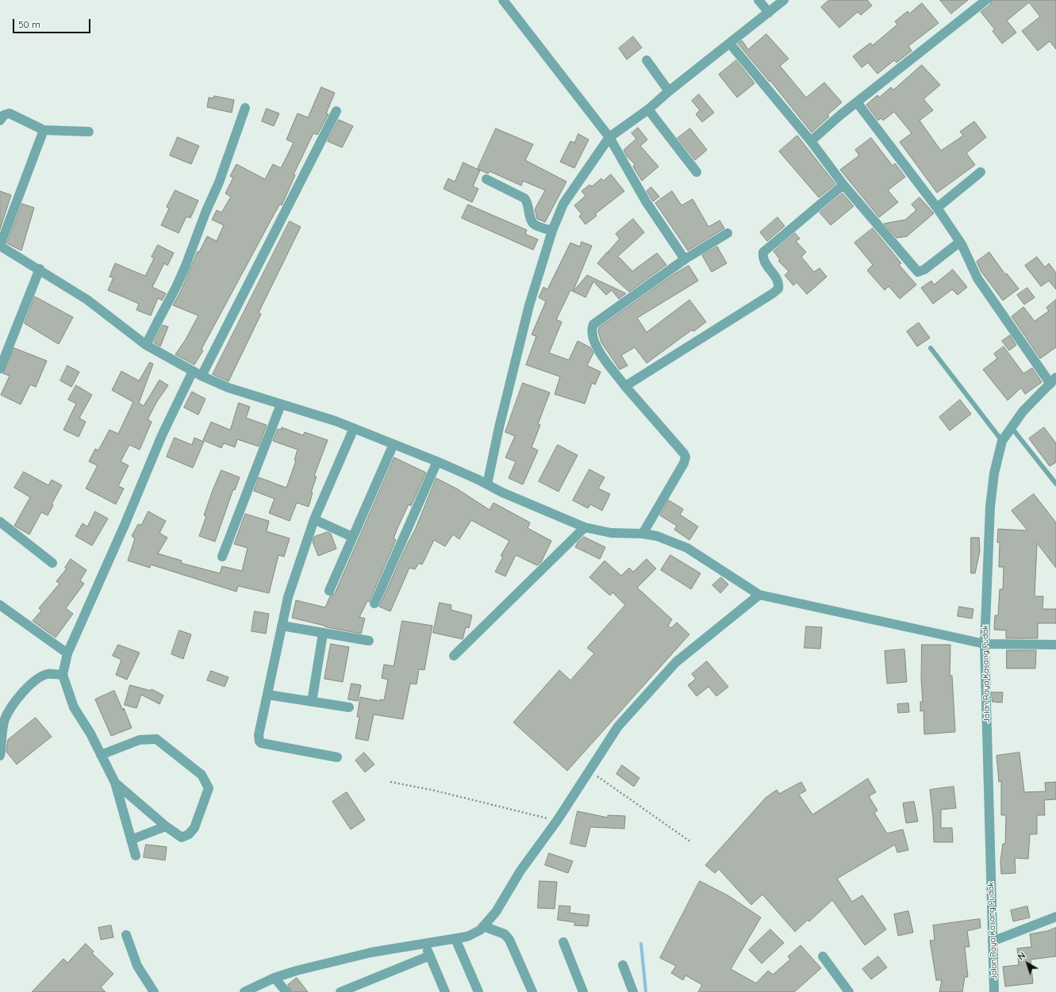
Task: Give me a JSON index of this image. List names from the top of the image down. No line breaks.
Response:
{"streets":{"street":["Jalan Raya Kasang Pudak"]},"scale_bar":"50 m","north":"top left"}
